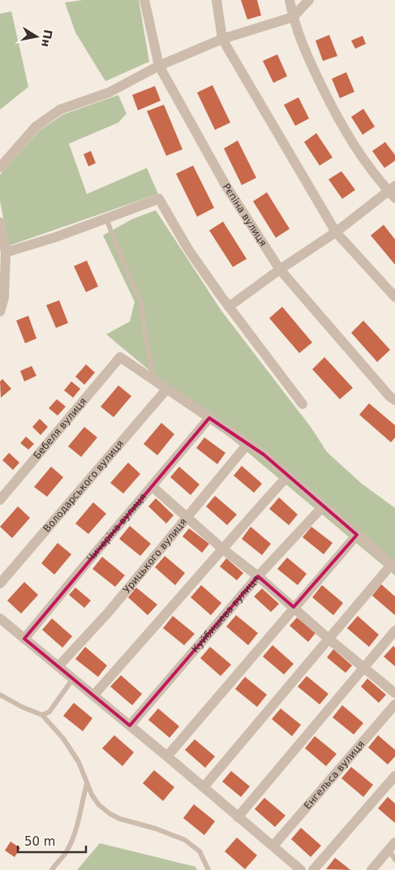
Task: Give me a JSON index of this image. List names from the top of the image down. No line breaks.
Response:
{"streets":{"street":["Рєпіна вулиця","Бебеля вулиця","Володарського вулиця","Чичеріна вулиця","Урицького вулиця","Куйбишева вулиця","Енгельса вулиця"]},"scale_bar":"50 m","north":"right"}
